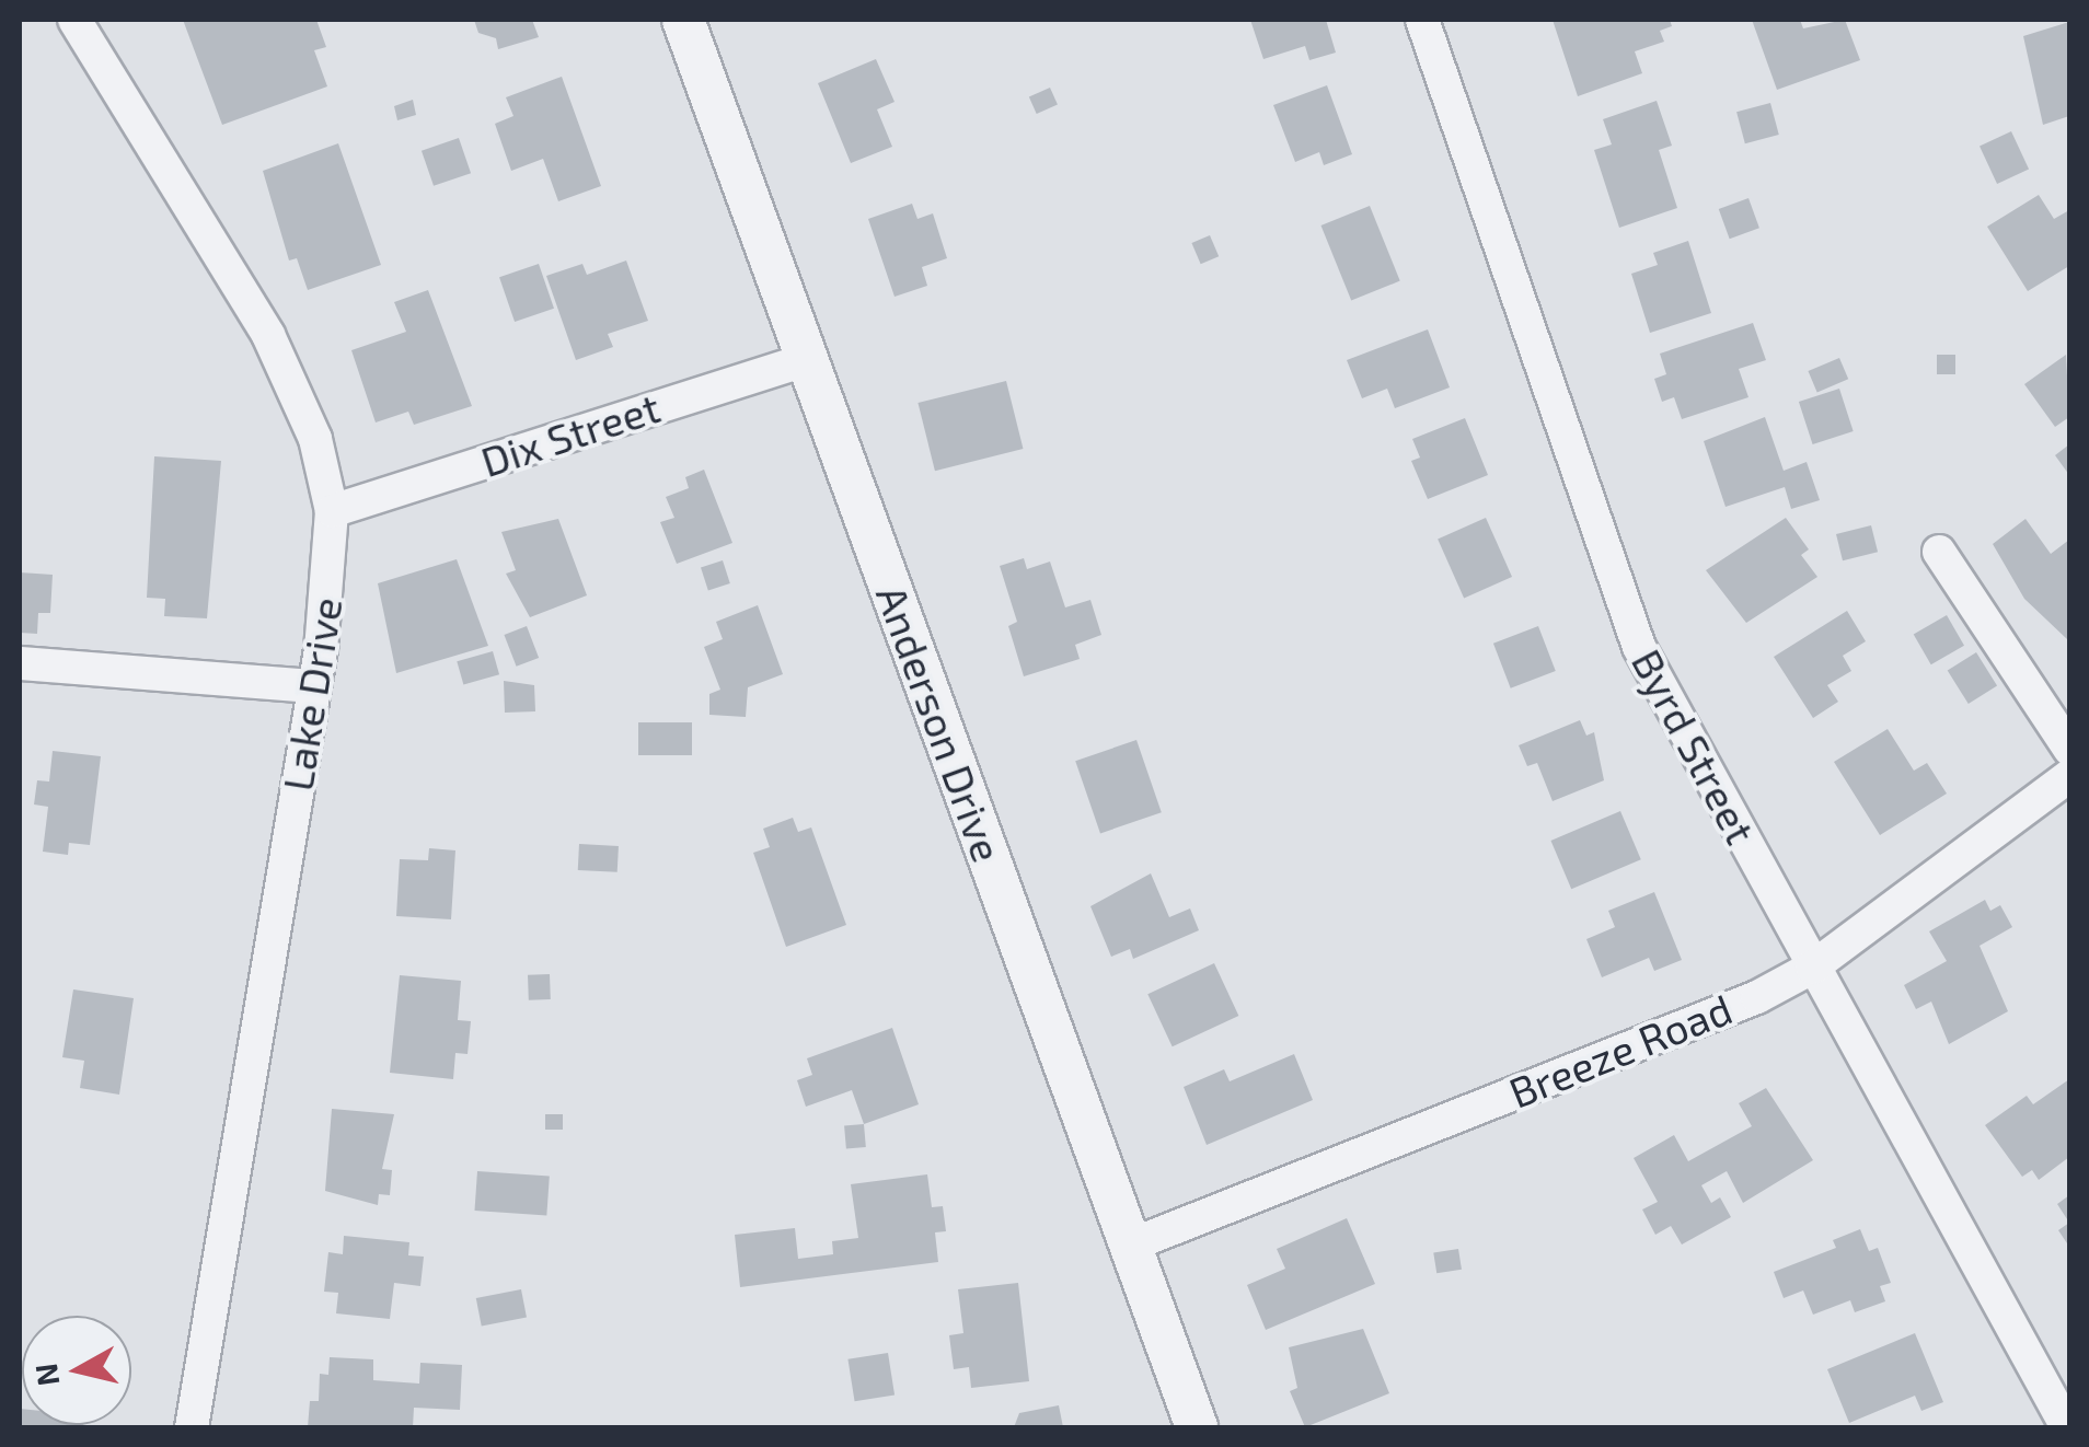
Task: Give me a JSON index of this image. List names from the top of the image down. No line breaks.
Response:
{"streets":{"street":["Dix Street","Lake Drive","Anderson Drive","Byrd Street","Breeze Road"]},"crossings":[["Dix Street","Lake Drive"],["Dix Street","Anderson Drive"],["Anderson Drive","Breeze Road"],["Byrd Street","Breeze Road"]],"north":"left"}
